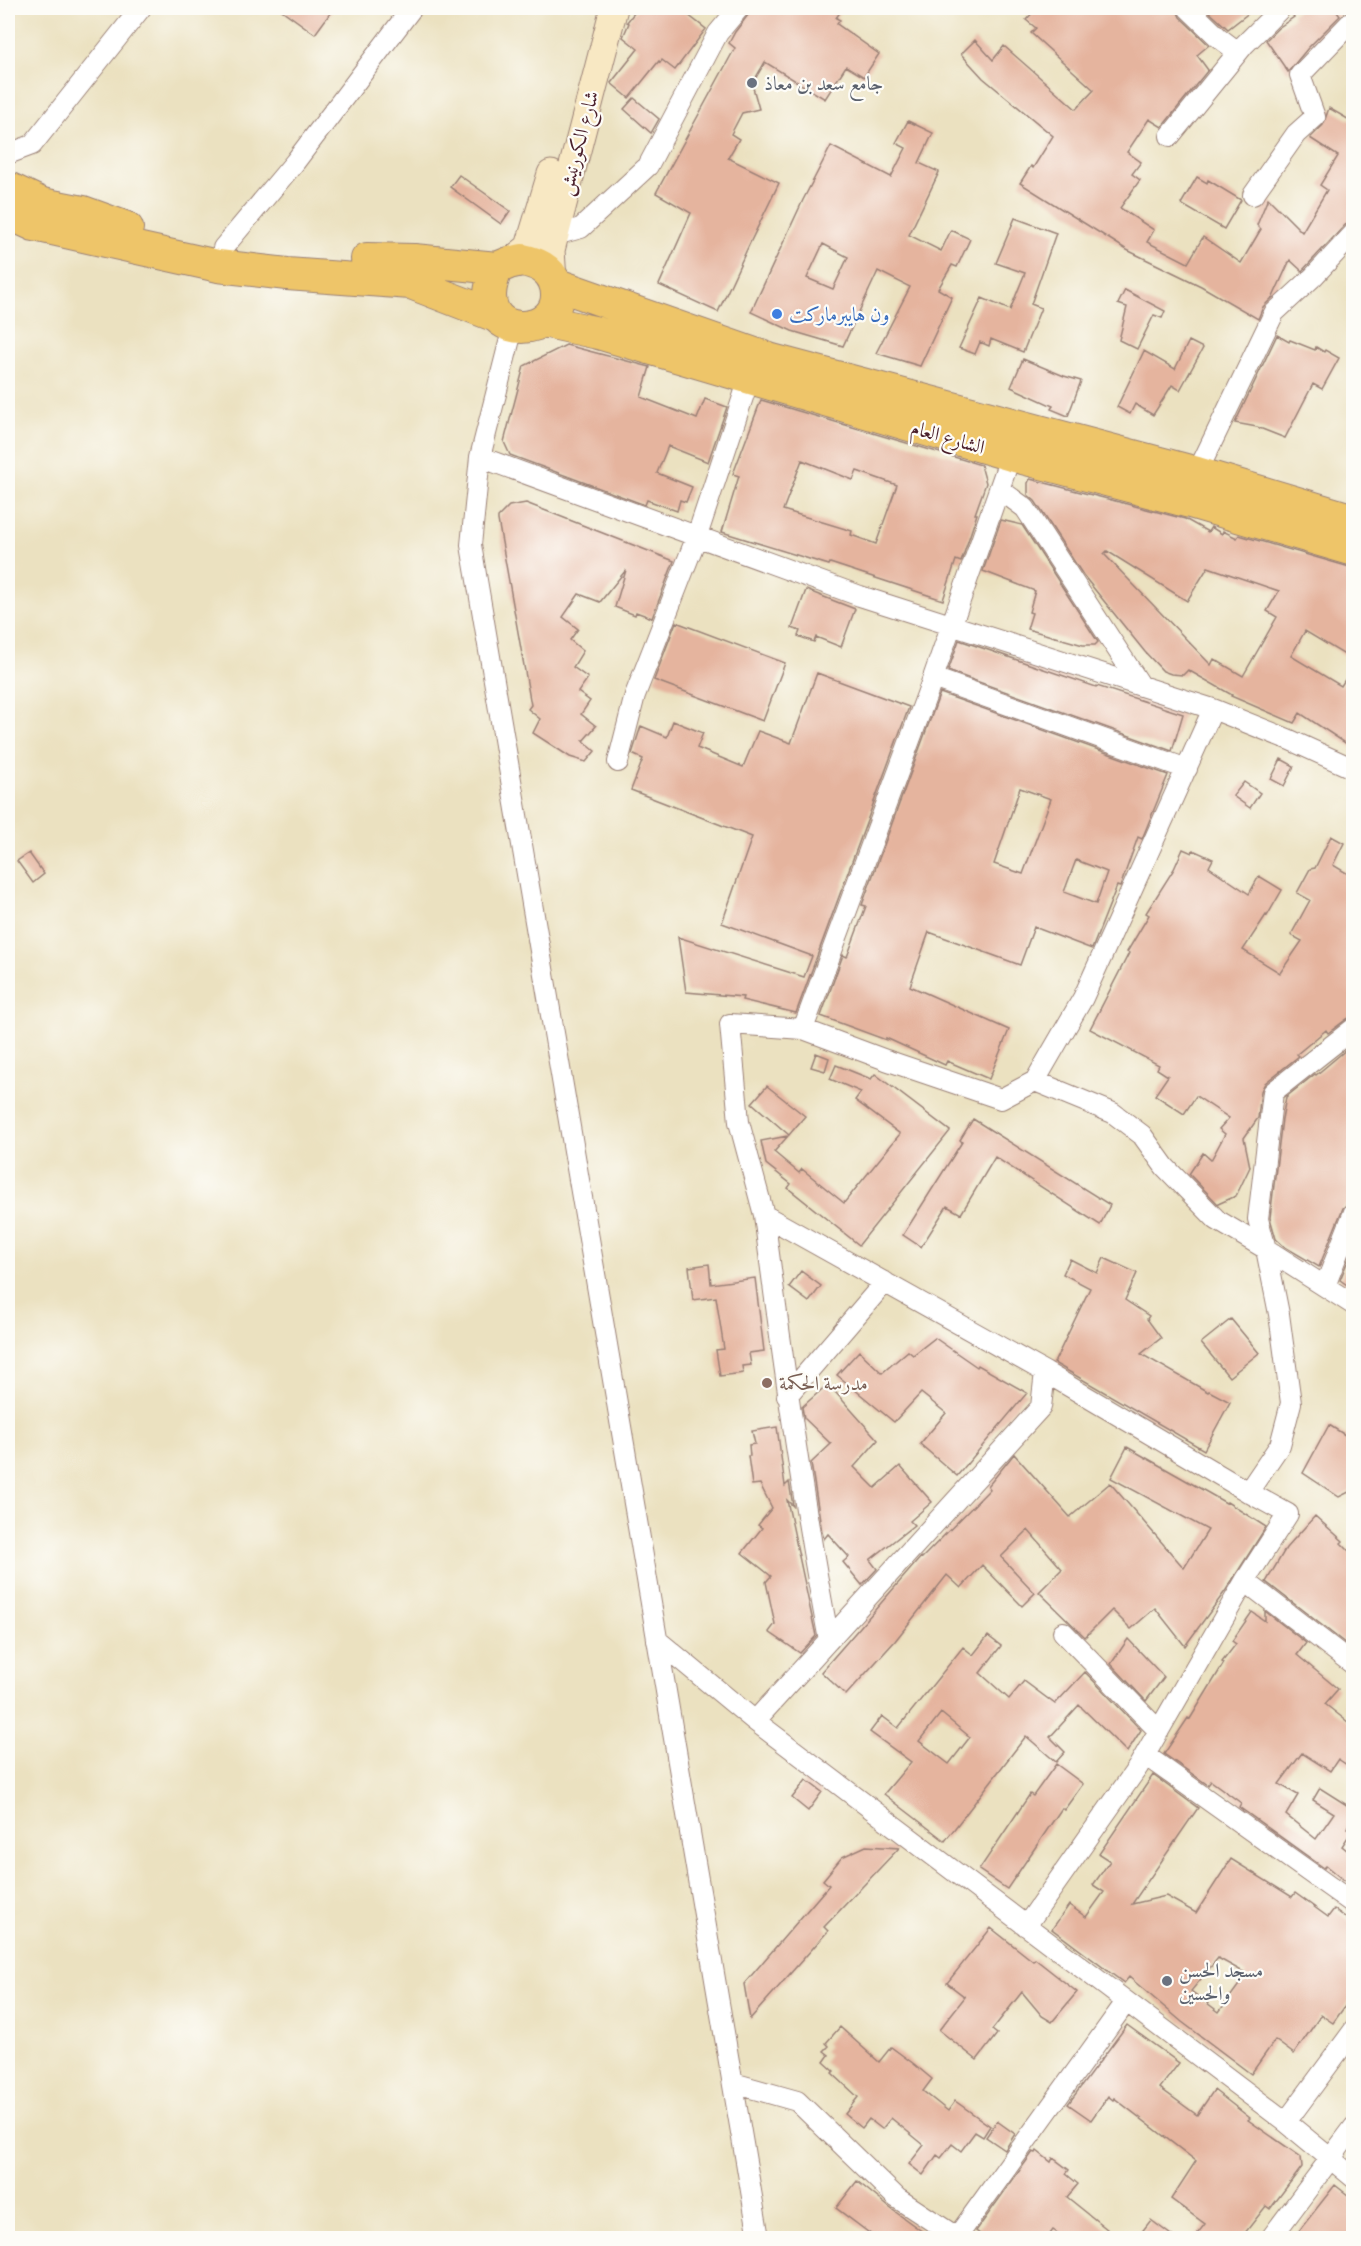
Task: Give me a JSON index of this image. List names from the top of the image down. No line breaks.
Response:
{"streets":{"main road":["شارع الكورنيش","الشارع العام"]},"crossings":[["شارع الكورنيش","الشارع العام"]],"places":["جامع سعد بن معاذ","ون هايبرماركت","مدرسة الحكمة","مسجد الحسن والحسين"]}
